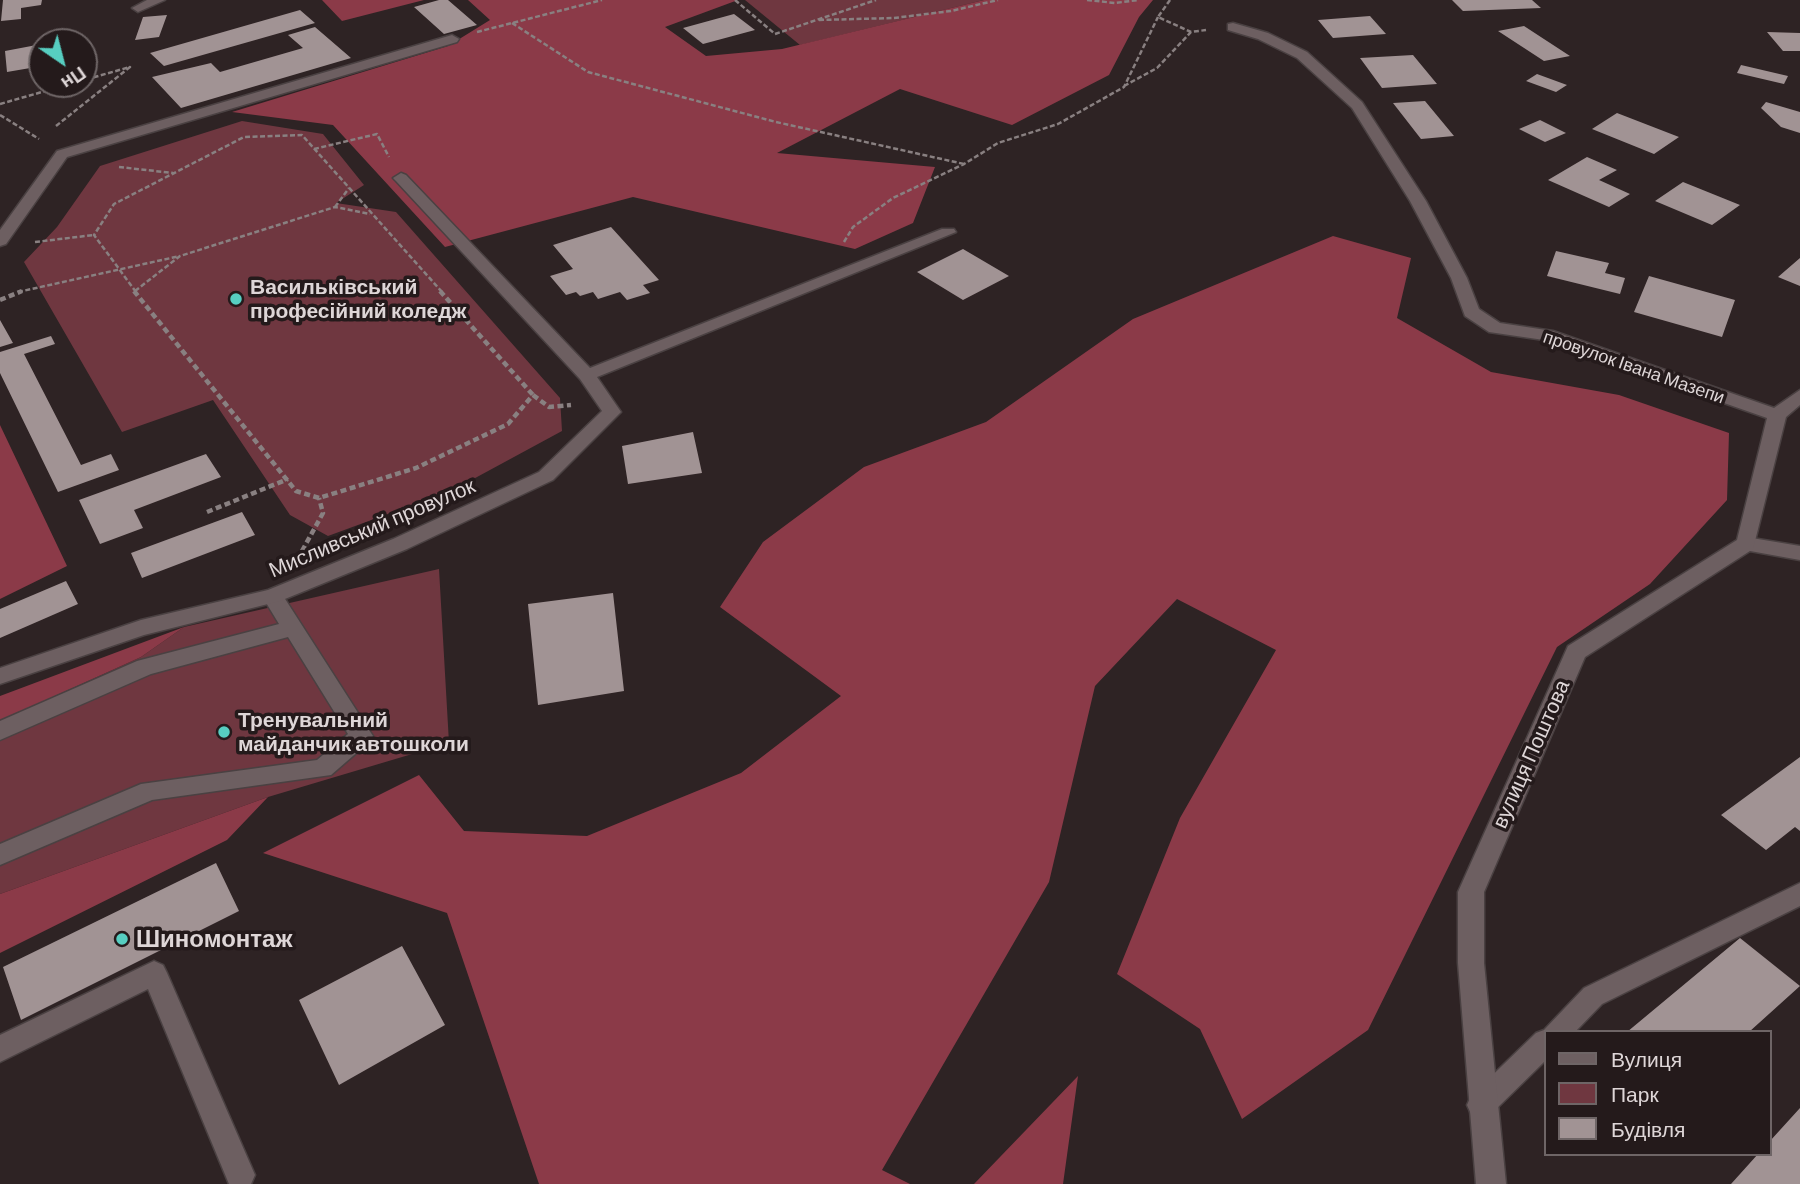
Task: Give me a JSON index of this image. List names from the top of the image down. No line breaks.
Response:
{"streets":{"street":["провулок Івана Мазепи","Мисливський провулок","вулиця Поштова"]},"places":["Васильківський професійний коледж","Тренувальний майданчик автошколи","Шиномонтаж"],"legend":["Вулиця","Парк","Будівля"],"north":"bottom right"}
